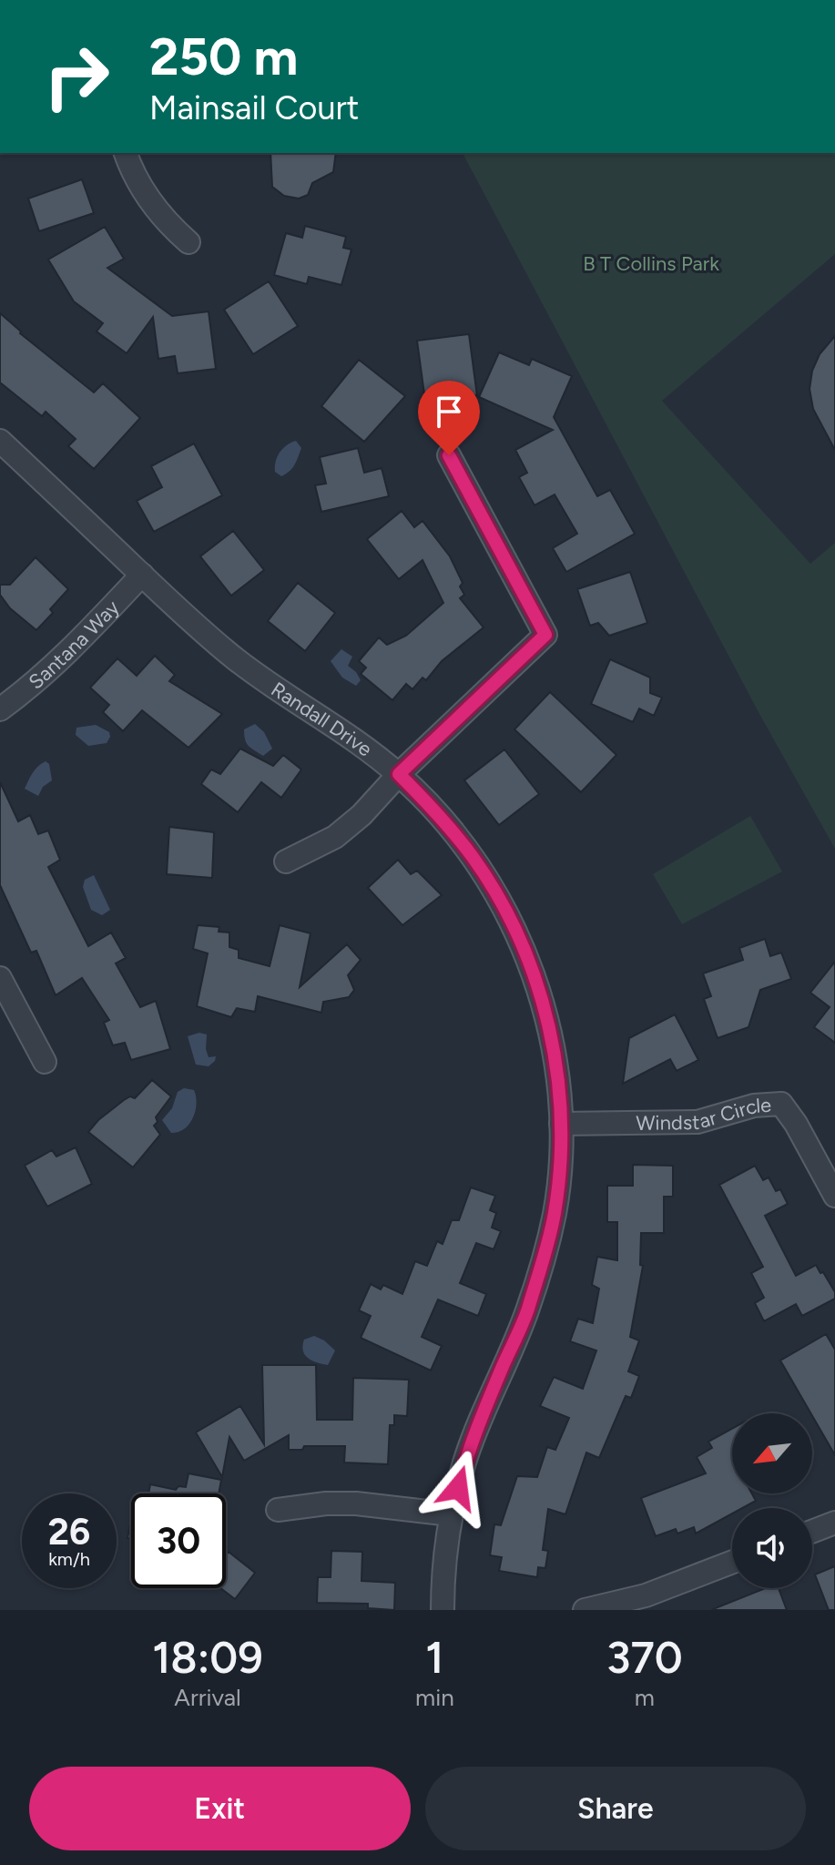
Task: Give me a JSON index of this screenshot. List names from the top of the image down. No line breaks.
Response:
{"streets":{"street":["Santana Way","Randall Drive","Windstar Circle"]},"crossings":[["Santana Way","Randall Drive"],["Randall Drive","Windstar Circle"]],"parks":["B T Collins Park"],"north":"bottom left","page":{"turn":["250 m","Mainsail Court"],"speed":"26 km/h","limit":"30","eta":["18:09","Arrival","1","min","370","m"],"buttons":["Exit","Share"]}}
